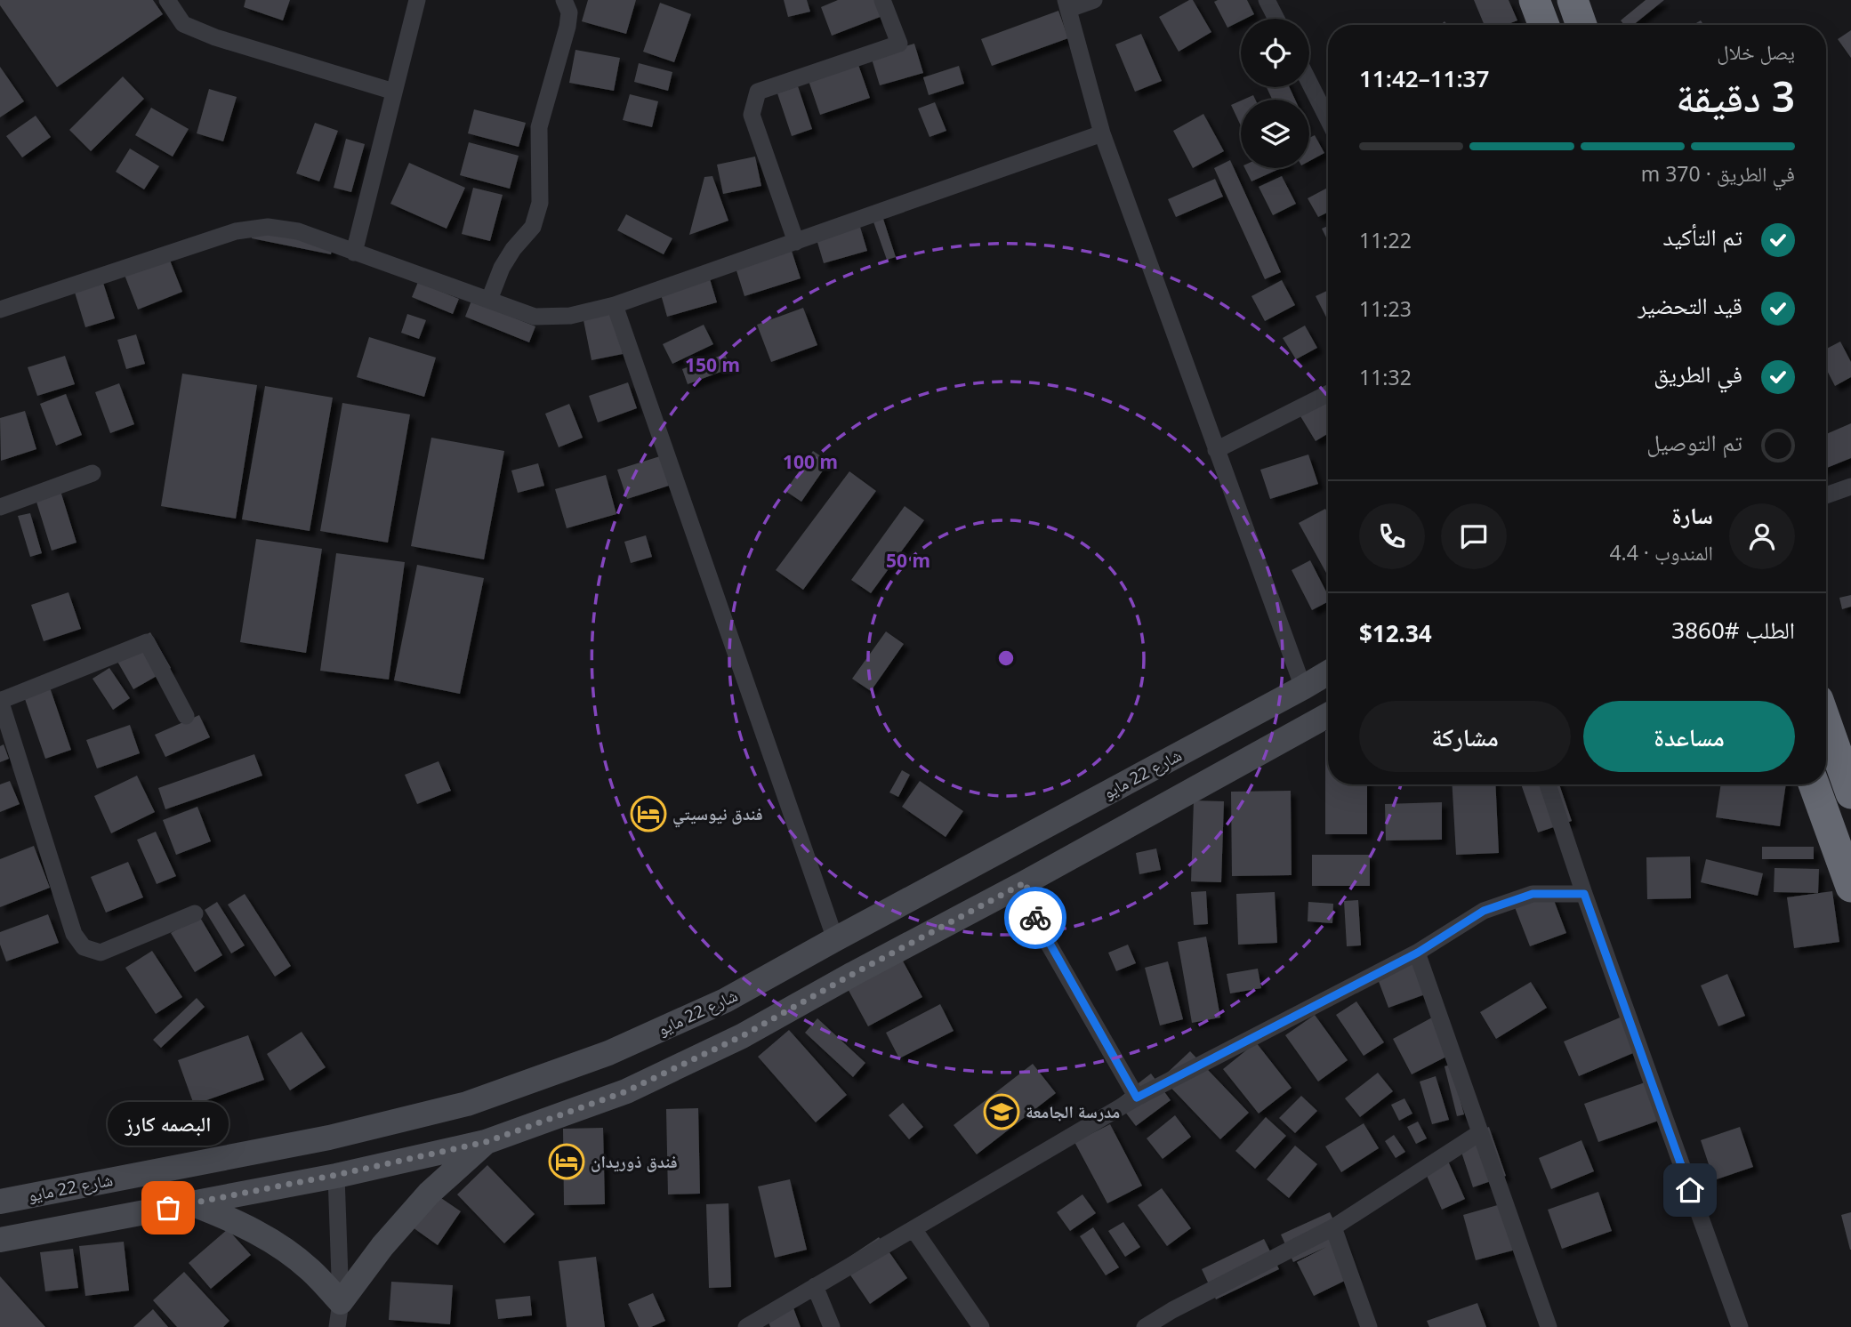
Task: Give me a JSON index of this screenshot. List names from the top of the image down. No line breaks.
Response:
{"streets":{"main road":["شارع 22 مايو"]},"places":{"hotel":["فندق نيوسيتي","فندق ذوريدان"],"school or university":["مدرسة الجامعة"],"other":["البصمه كارز"]},"page":{"heading":["3 دقيقة","يصل خلال","11:37–11:42"],"panel":["سارة","المندوب · 4.4","الطلب #3860","$12.34"],"bar":"في الطريق · 370 m","list":[["تم التأكيد","11:22"],["قيد التحضير","11:23"],["في الطريق","11:32"],"تم التوصيل"],"buttons":["مساعدة","مشاركة"],"bubble":"البصمه كارز"},"rings":["150 m","100 m","50 m"]}
